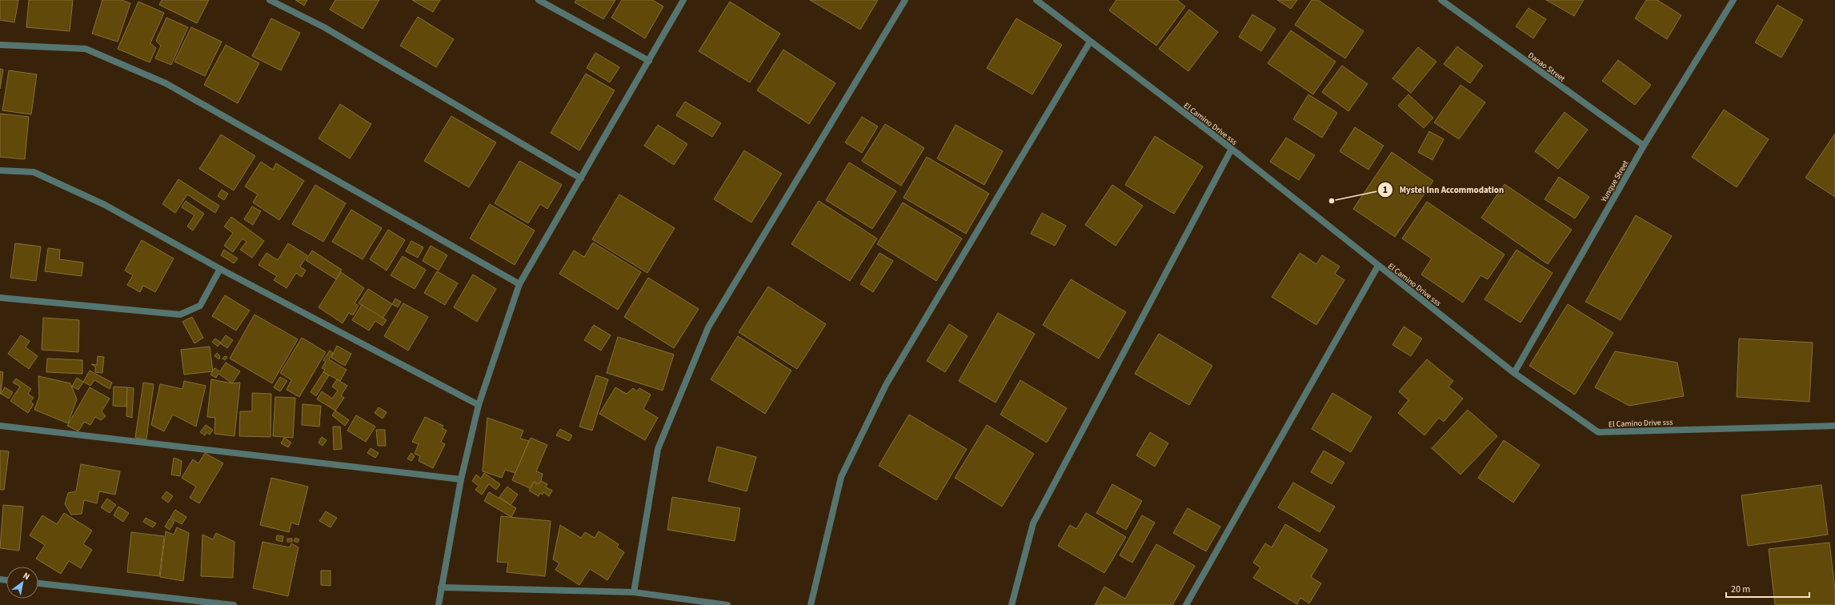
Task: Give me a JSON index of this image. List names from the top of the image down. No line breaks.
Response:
{"streets":{"street":["Danao Street","El Camino Drive sss","Yunque Street"]},"crossings":[["Danao Street","Yunque Street"],["El Camino Drive sss","Yunque Street"]],"places":["Mystel Inn Accommodation"],"scale_bar":"20 m","north":"top right"}
